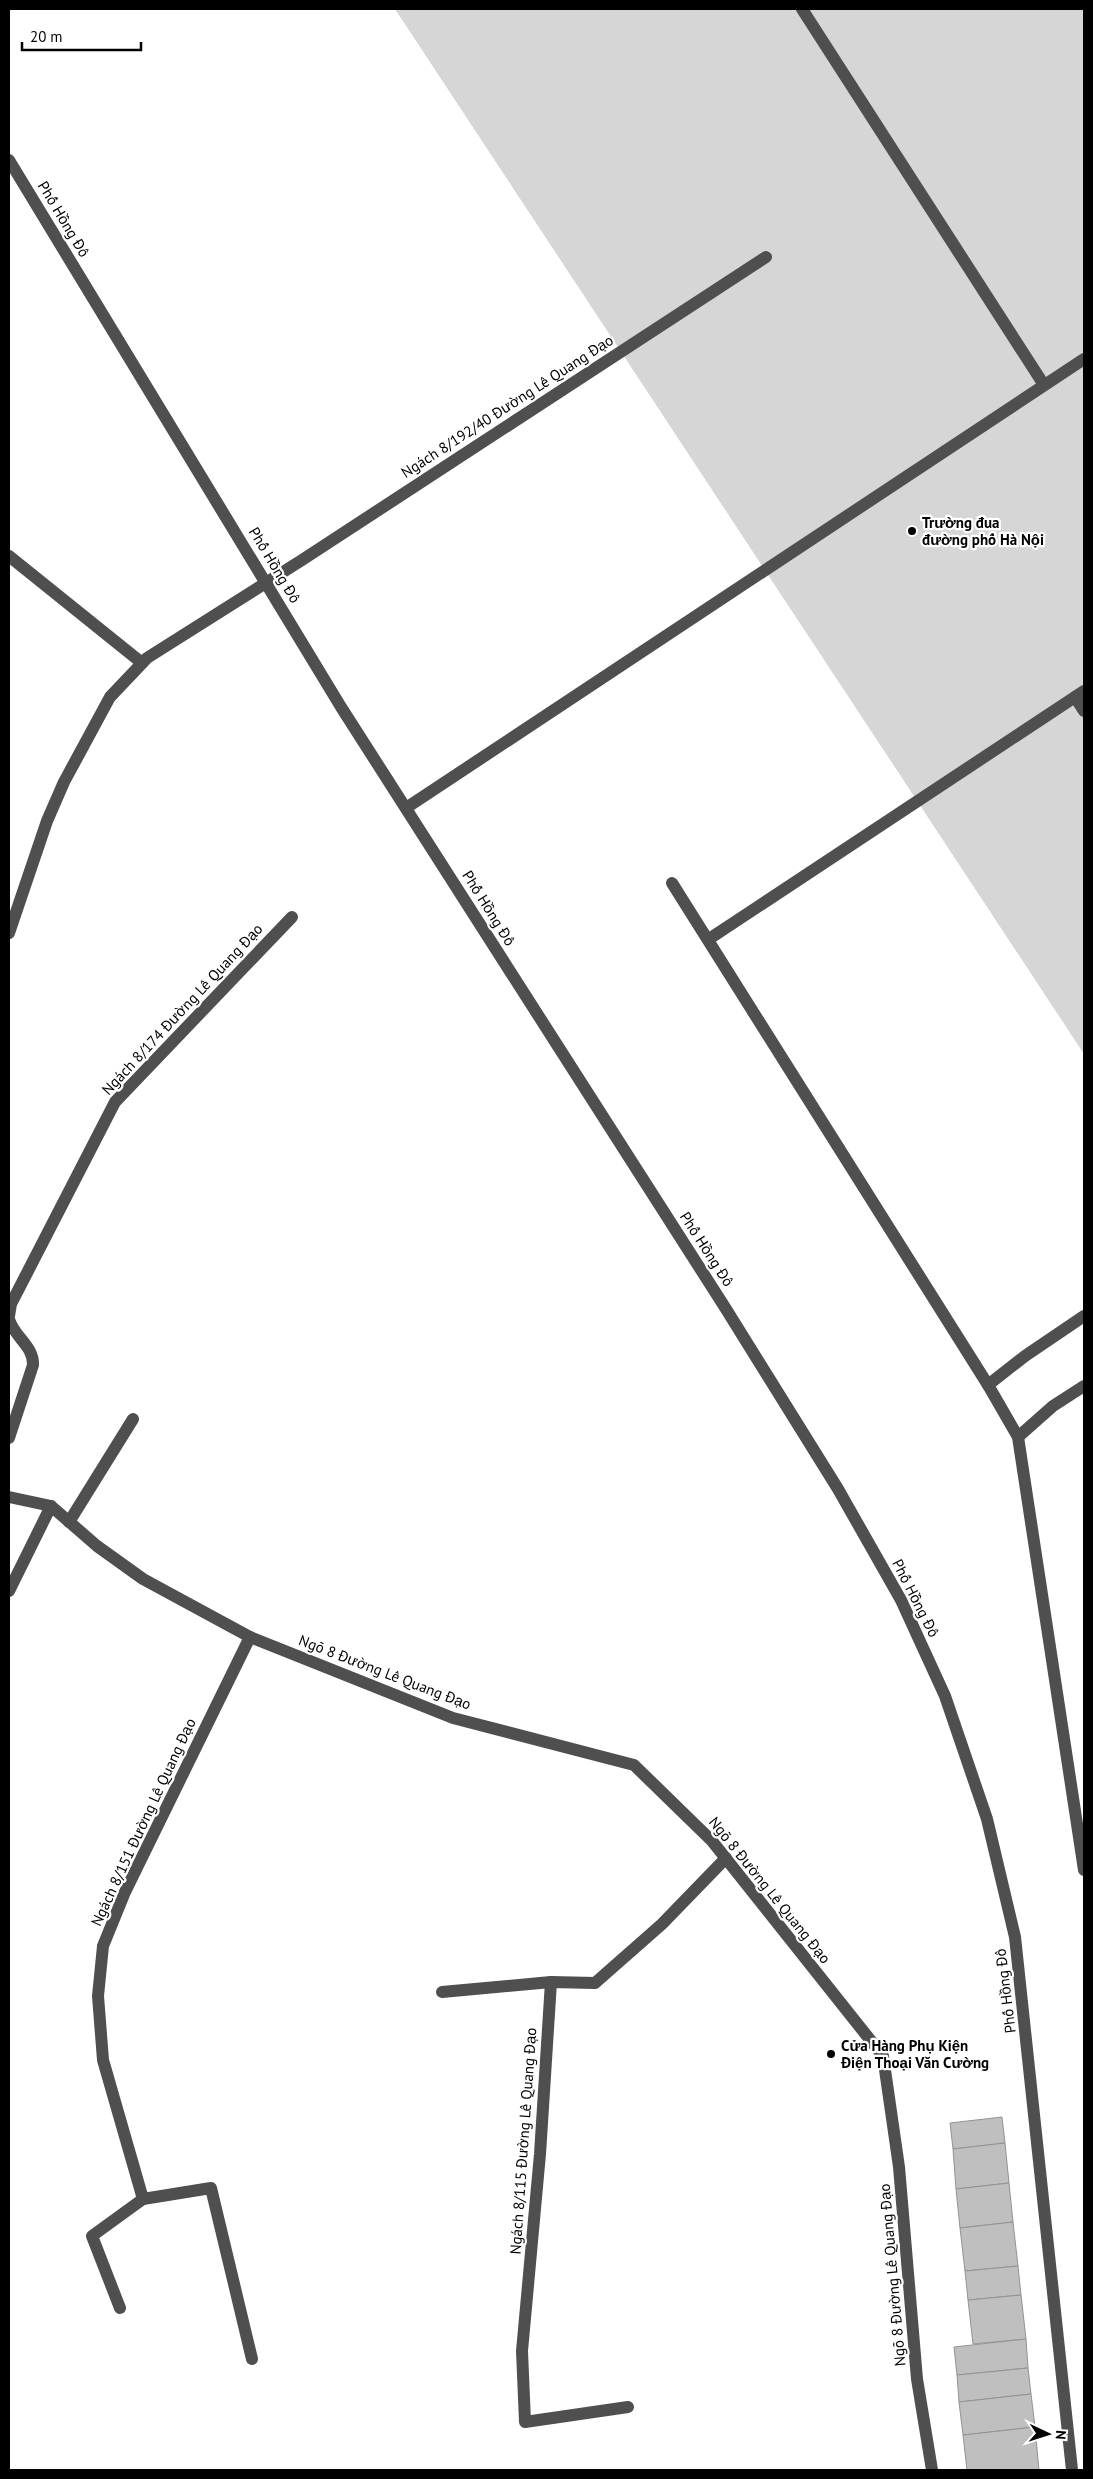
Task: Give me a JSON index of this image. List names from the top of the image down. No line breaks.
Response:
{"streets":{"street":["Phố Hồng Đô","Ngách 8/192/40 Đường Lê Quang Đạo","Ngách 8/174 Đường Lê Quang Đạo","Ngõ 8 Đường Lê Quang Đạo","Ngách 8/151 Đường Lê Quang Đạo","Ngách 8/115 Đường Lê Quang Đạo"]},"crossings":[["Phố Hồng Đô","Ngách 8/192/40 Đường Lê Quang Đạo"],["Ngõ 8 Đường Lê Quang Đạo","Ngách 8/151 Đường Lê Quang Đạo"]],"places":["Trường đua đường phố Hà Nội","Cửa Hàng Phụ Kiện Điện Thoại Văn Cường"],"scale_bar":"20 m","north":"right"}
